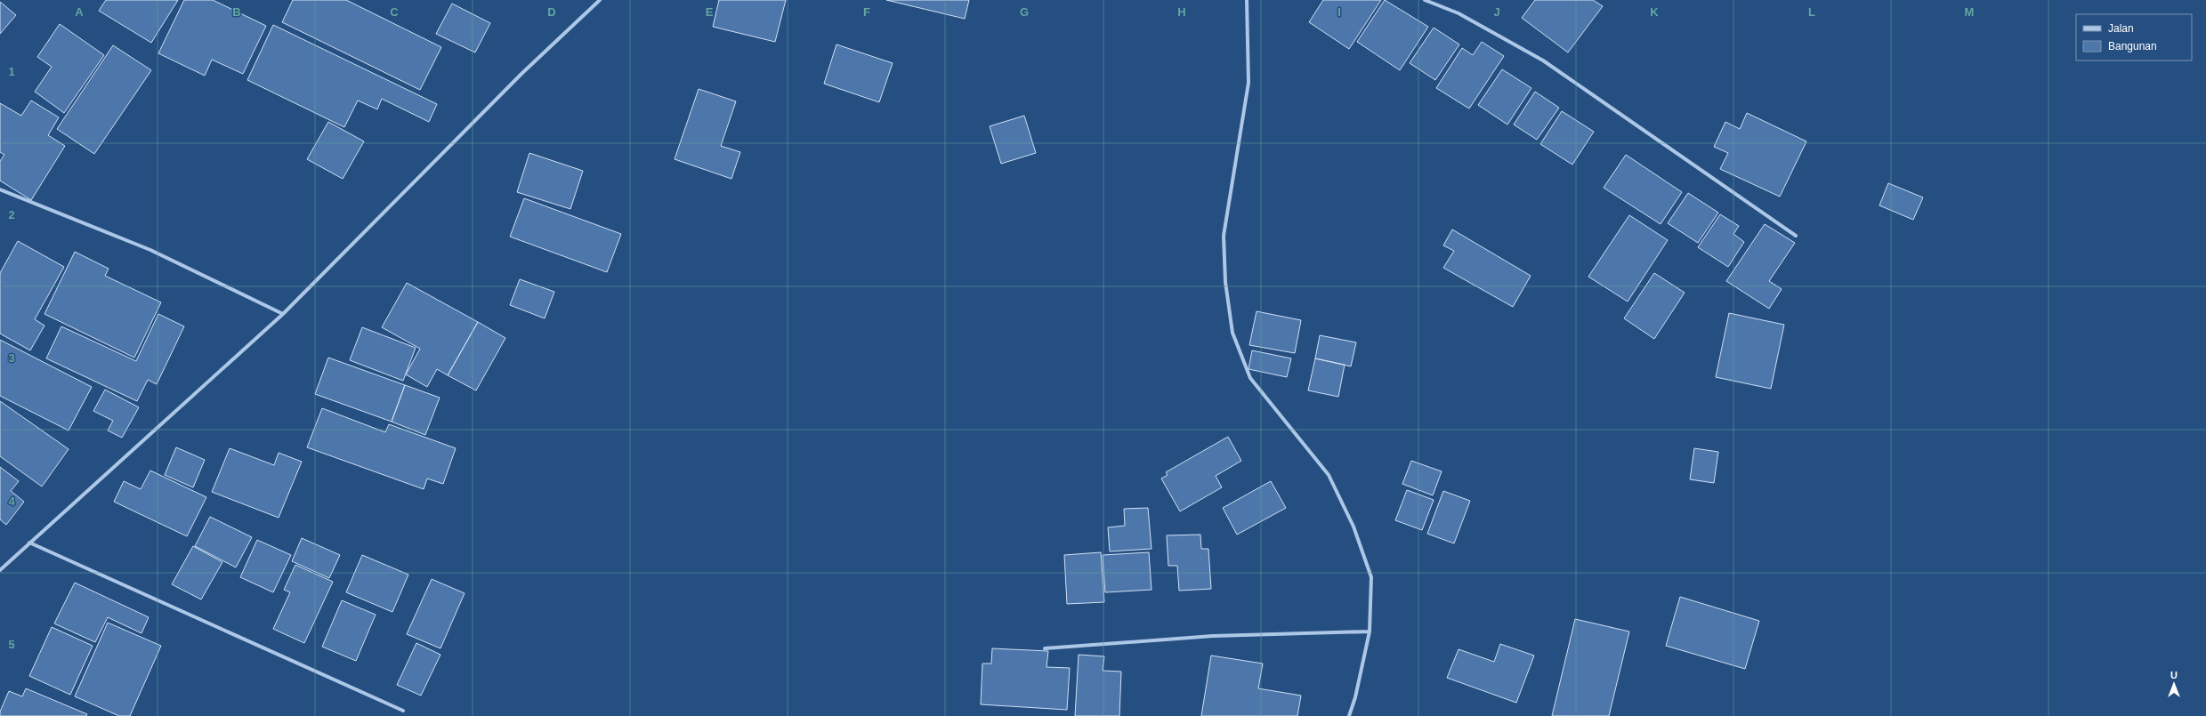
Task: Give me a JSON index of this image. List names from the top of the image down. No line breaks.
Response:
{"legend":["Jalan","Bangunan"],"north":"top","grid":{"columns":["A","B","C","D","E","F","G","H","I","J","K","L","M"],"rows":["1","2","3","4","5"]}}
